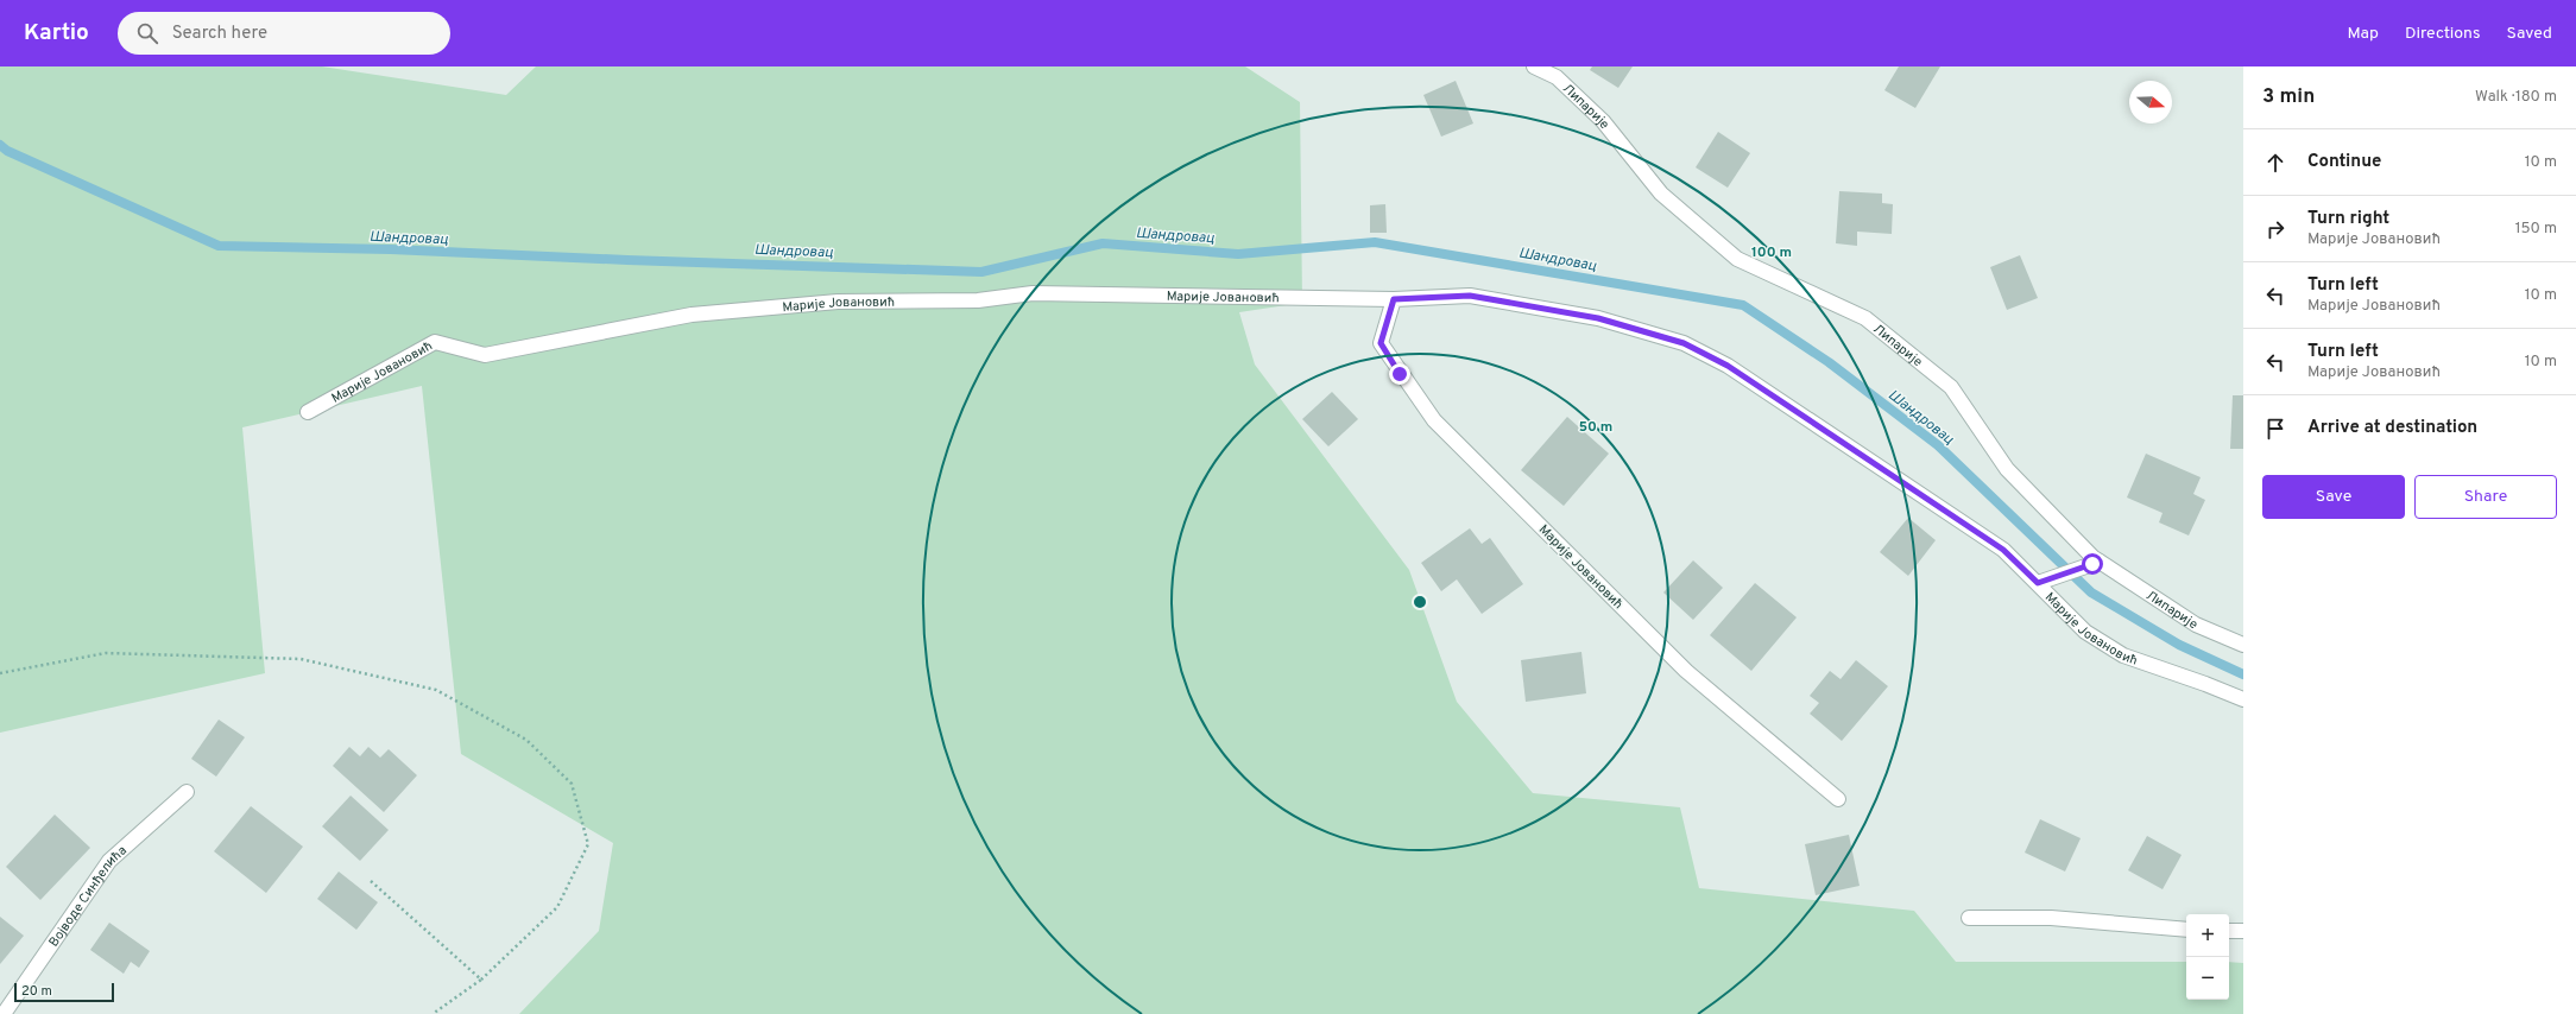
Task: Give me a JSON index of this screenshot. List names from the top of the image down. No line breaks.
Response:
{"streets":{"street":["Липарије","Марије Јовановић","Војводе Синђелића"]},"water":["Шандровац"],"scale_bar":"20 m","north":"right","page":{"header":"Kartio","search":"Search here","nav":["Map","Directions","Saved"],"heading":["3 min","Walk · 180 m"],"list":[["Continue","10 m"],["Turn right","Марије Јовановић","150 m"],["Turn left","Марије Јовановић","10 m"],["Turn left","Марије Јовановић","10 m"],"Arrive at destination"],"buttons":["Save","Share"],"map_buttons":["+","−"],"scale":"20 m"},"rings":["100 m","50 m"]}
